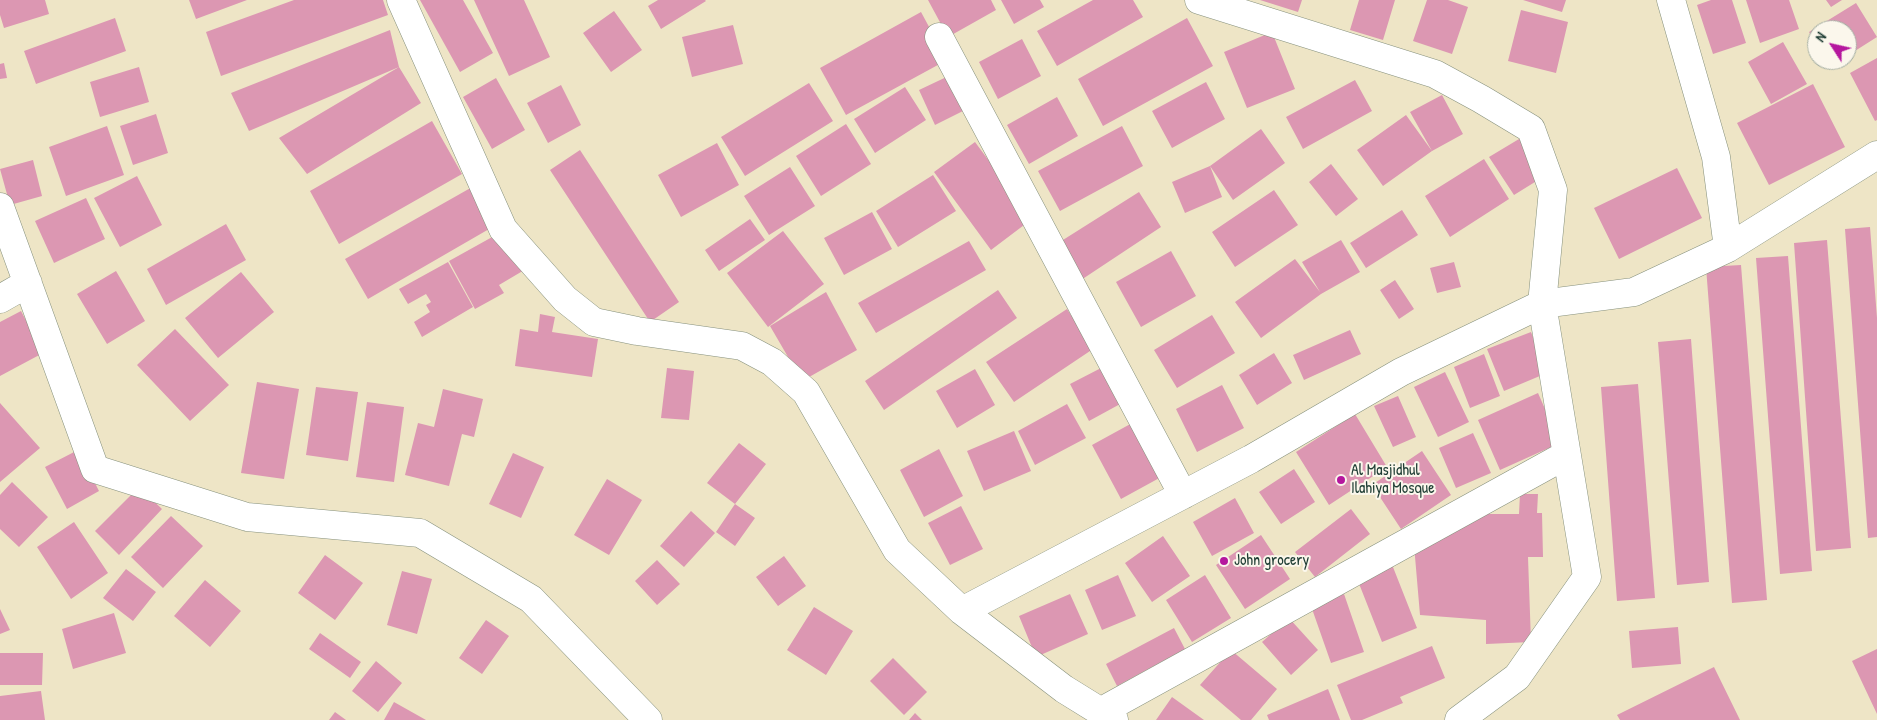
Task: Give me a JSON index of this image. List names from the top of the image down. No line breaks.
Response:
{"places":["Al Masjidhul Ilahiya Mosque","John grocery"],"north":"top left"}
